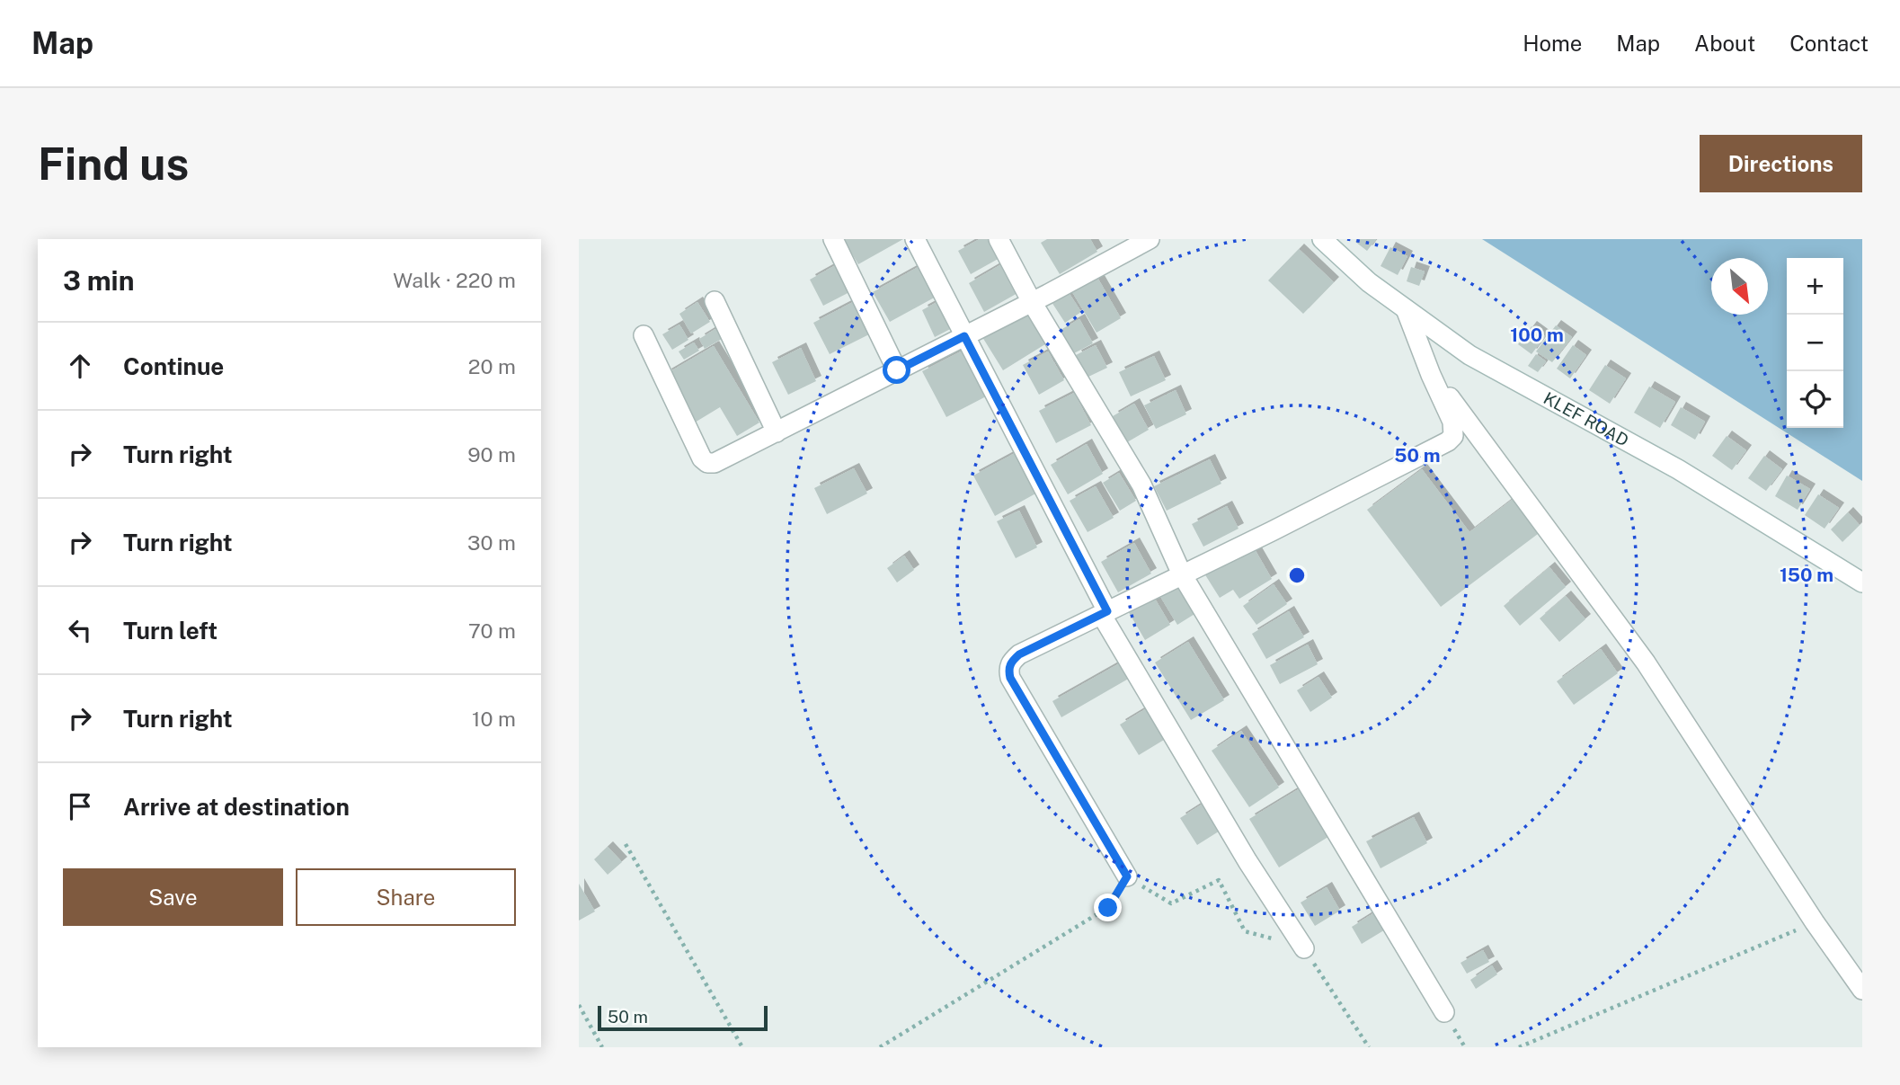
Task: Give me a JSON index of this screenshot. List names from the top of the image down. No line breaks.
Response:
{"streets":{"street":["KLEF ROAD"]},"scale_bar":"50 m","north":"bottom right","page":{"header":"Map","nav":["Home","Map","About","Contact"],"buttons":["Directions",["Save","Share"]],"title":"Find us","heading":["3 min","Walk · 220 m"],"map_buttons":["+","−"],"list":[["Continue","20 m"],["Turn right","90 m"],["Turn right","30 m"],["Turn left","70 m"],["Turn right","10 m"],"Arrive at destination"],"scale":"50 m"},"rings":["100 m","50 m","150 m"]}
